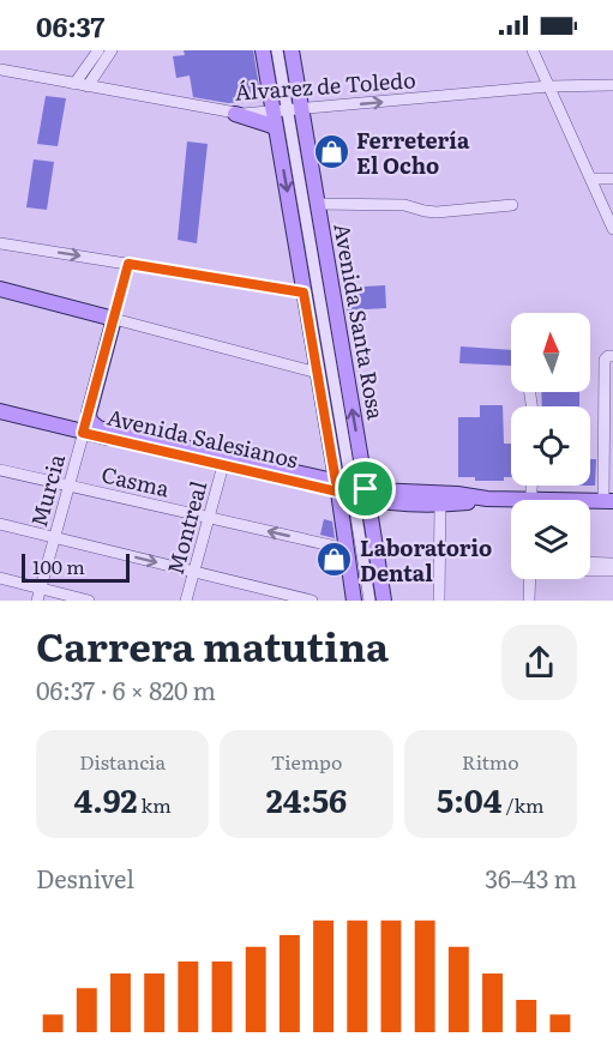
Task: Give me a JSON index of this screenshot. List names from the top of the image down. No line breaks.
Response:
{"streets":{"main road":["Avenida Santa Rosa","Avenida Salesianos"],"street":["Álvarez de Toledo","Casma","Murcia","Montreal"]},"crossings":[["Álvarez de Toledo","Avenida Santa Rosa"],["Avenida Santa Rosa","Avenida Salesianos"],["Avenida Santa Rosa","Casma"],["Avenida Salesianos","Murcia"],["Avenida Salesianos","Montreal"],["Casma","Murcia"],["Casma","Montreal"]],"one_way":["Álvarez de Toledo"],"places":{"shop":["Ferretería El Ocho","Laboratorio Dental"]},"scale_bar":"100 m","north":"top","page":{"status":"06:37","scale":"100 m","heading":["Carrera matutina","06:37 · 6 × 820 m"],"stats":[["Distancia","4.92 km"],["Tiempo","24:56"],["Ritmo","5:04 /km"]],"chart":["Desnivel","36–43 m"]}}
